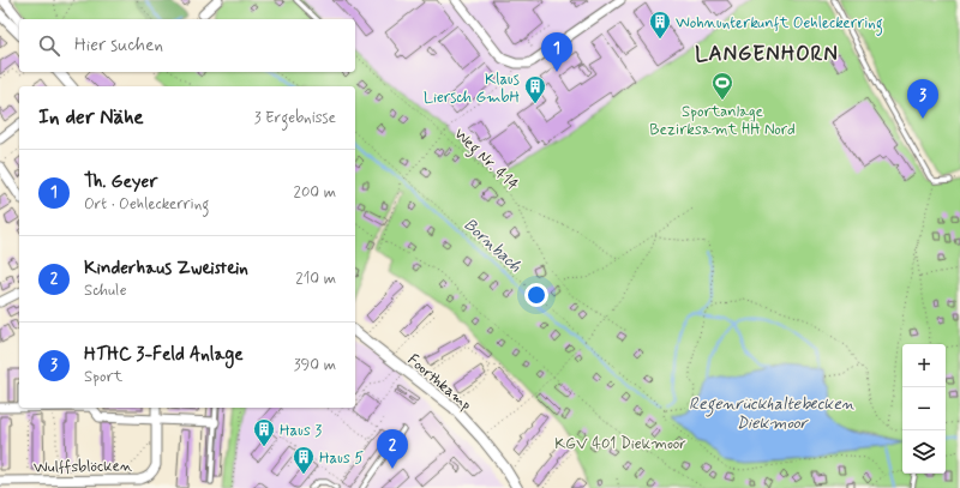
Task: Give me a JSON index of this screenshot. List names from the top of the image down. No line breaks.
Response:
{"streets":{"street":["Foorthkamp","Wulffsblöcken"],"path":["Weg Nr. 414"]},"districts":["LANGENHORN"],"water":["Bornbach","Regenrückhaltebecken Diekmoor"],"parks":["KGV 401 Diekmoor"],"places":{"building":["Wohnunterkunft Oehleckerring","Klaus Liersch GmbH","Haus 3","Haus 5"],"sports":["Sportanlage Bezirksamt HH Nord"]},"page":{"search":"Hier suchen","pins":["1","3","2"],"heading":["In der Nähe","3 Ergebnisse"],"list":[{"mark":"1","name":"Th. Geyer","note":"Ort · Oehleckerring","value":"200 m"},{"mark":"2","name":"Kinderhaus Zweistein","note":"Schule","value":"210 m"},{"mark":"3","name":"HTHC 3-Feld Anlage","note":"Sport","value":"390 m"}],"map_buttons":["+","−"]}}
